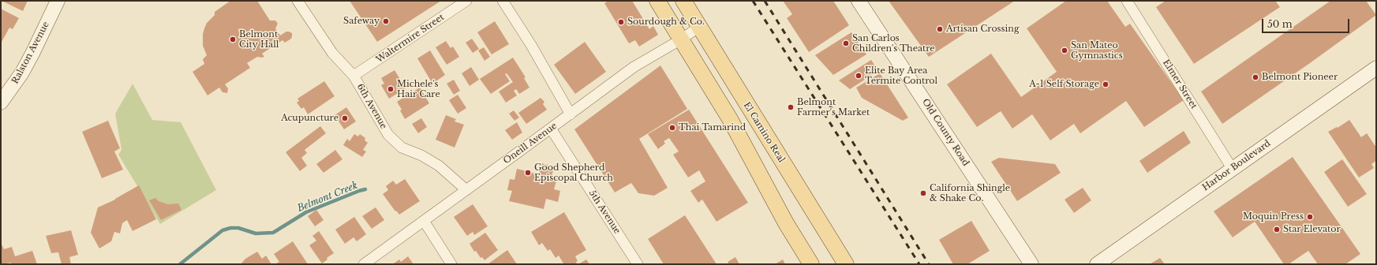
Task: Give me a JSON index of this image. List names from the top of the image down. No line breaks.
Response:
{"streets":{"main road":["Ralston Avenue","El Camino Real","Old County Road","Harbor Boulevard"],"street":["Waltermire Street","Elmer Street","6th Avenue","Oneill Avenue","5th Avenue"]},"crossings":[["Waltermire Street","6th Avenue"],["Elmer Street","Harbor Boulevard"],["6th Avenue","Oneill Avenue"],["El Camino Real","Oneill Avenue"],["Oneill Avenue","5th Avenue"]],"water":["Belmont Creek"],"places":["Safeway","Sourdough & Co.","Artisan Crossing","Belmont City Hall","San Carlos Children's Theatre","San Mateo Gymnastics","Elite Bay Area Termite Control","Belmont Pioneer","A-1 Self Storage","Michele's Hair Care","Belmont Farmer's Market","Acupuncture","Thai Tamarind","Good Shepherd Episcopal Church","California Shingle & Shake Co.","Moquin Press","Star Elevator"],"scale_bar":"50 m"}
